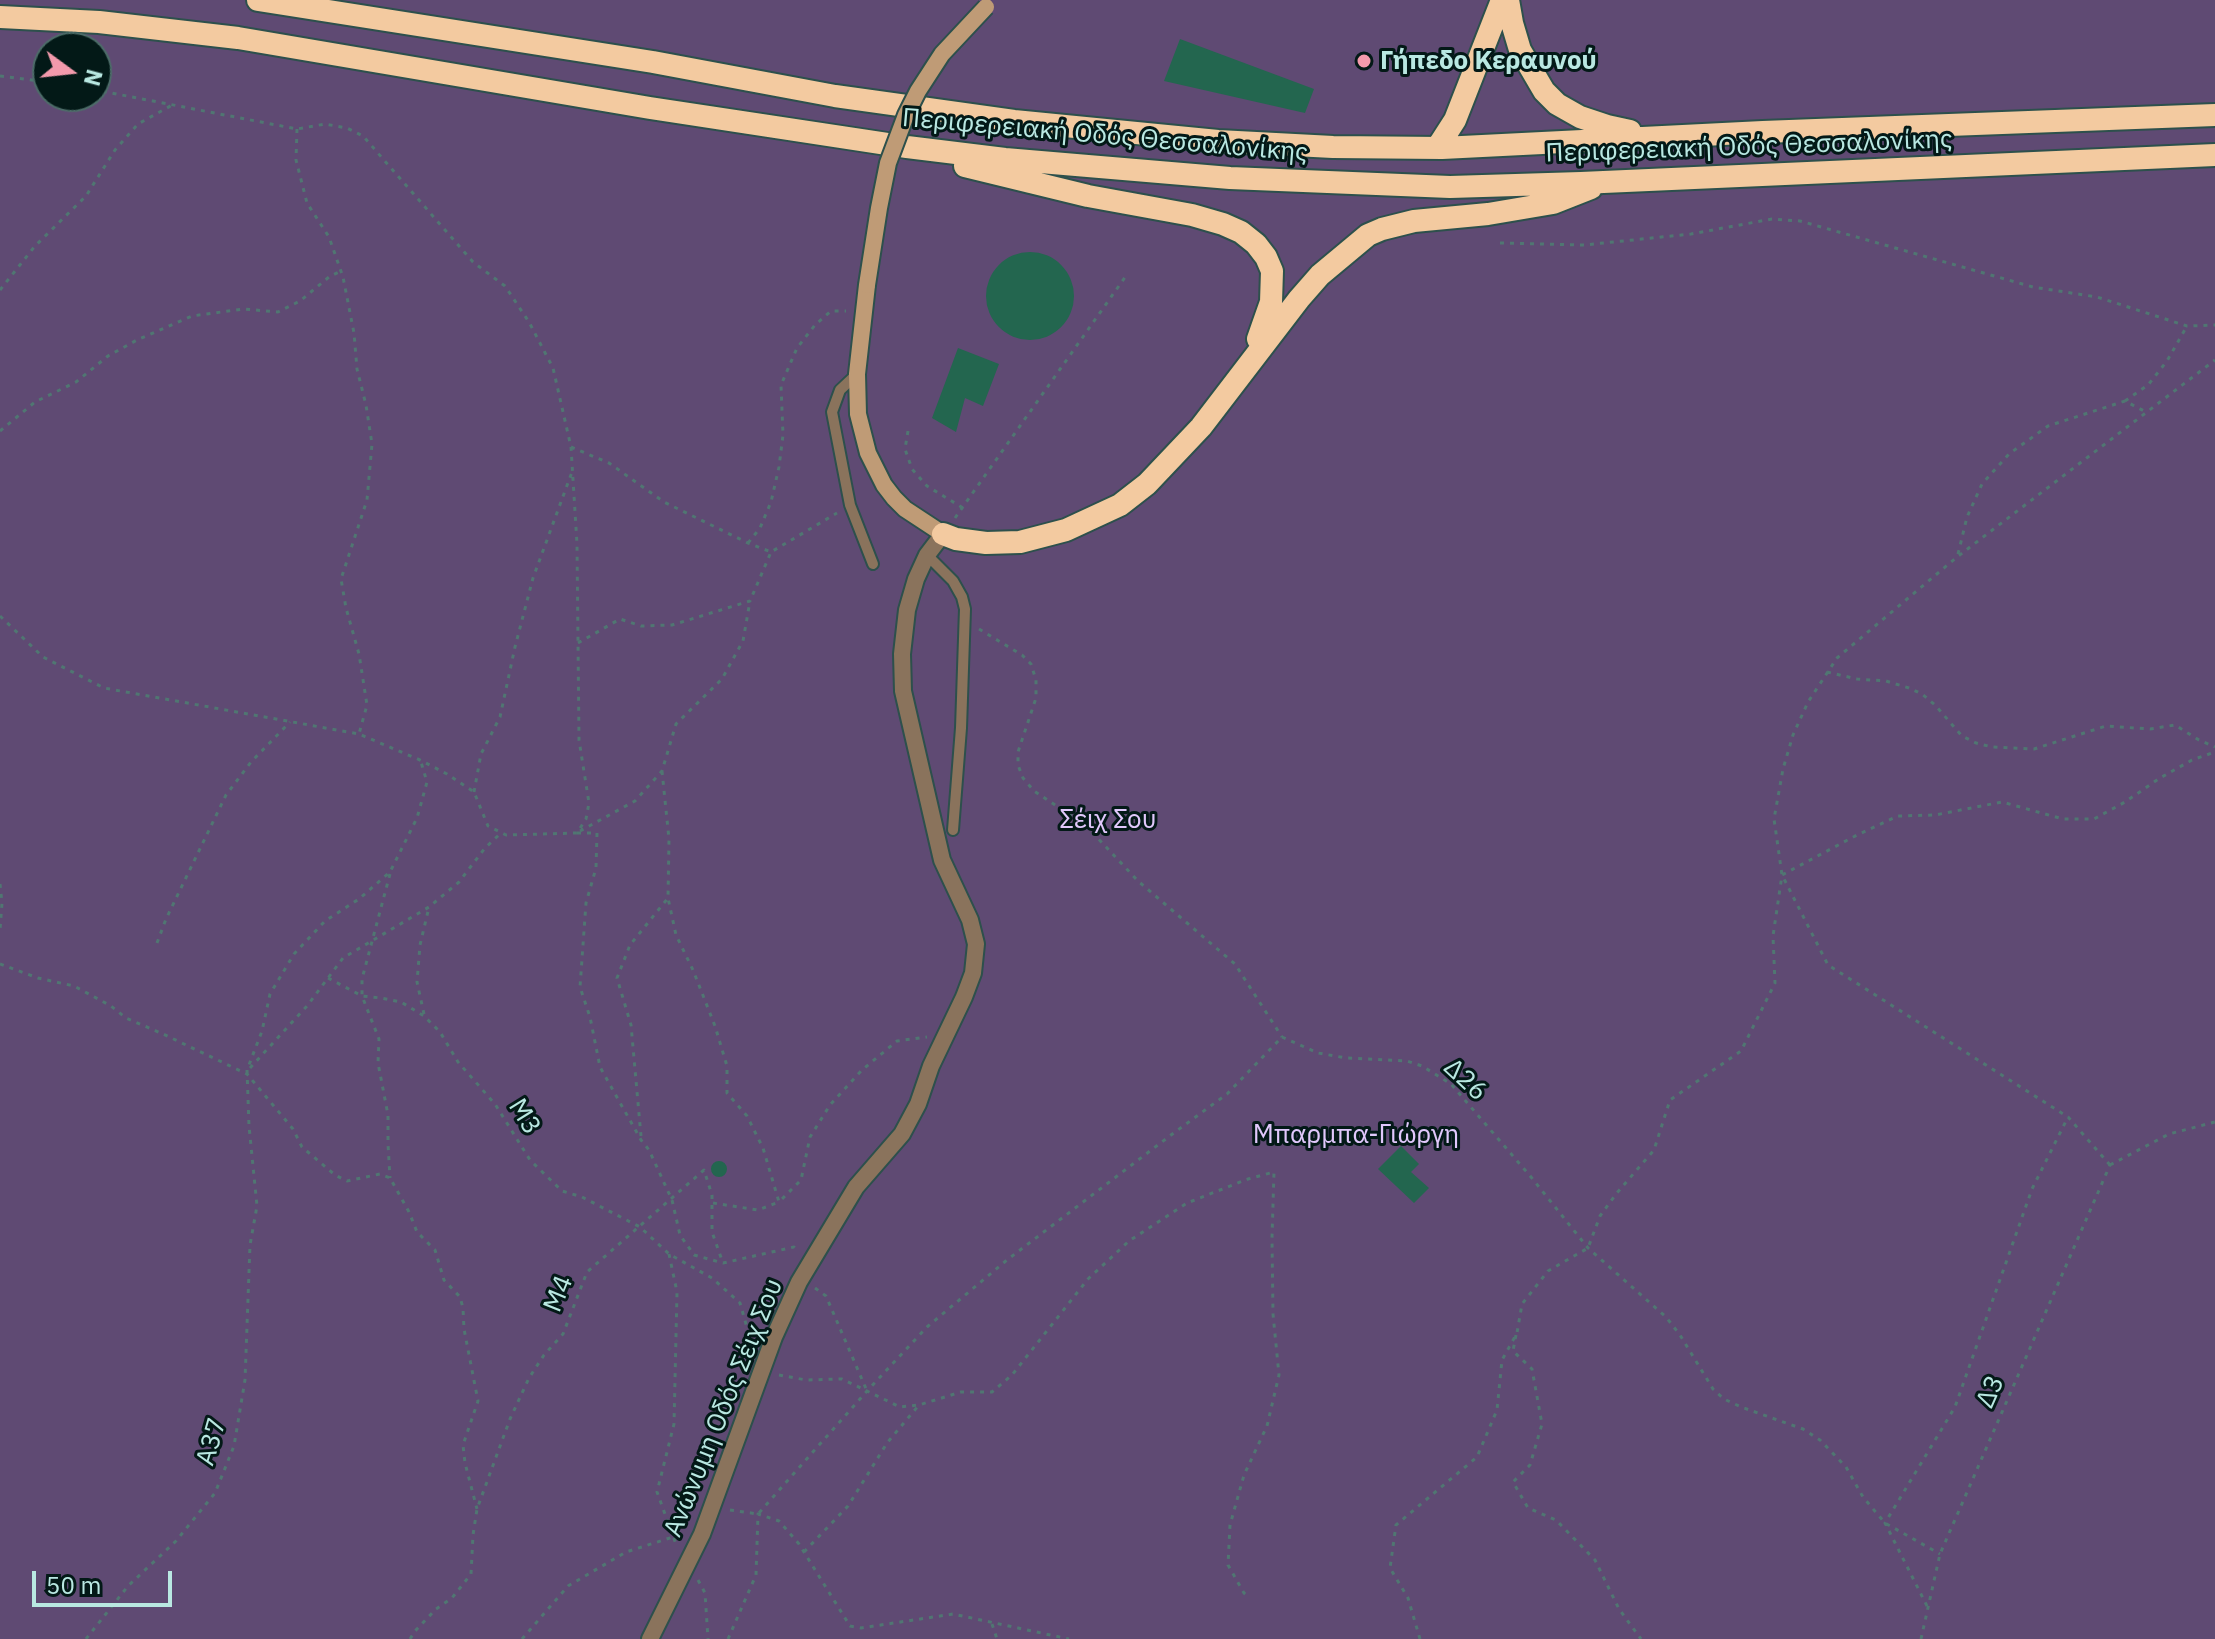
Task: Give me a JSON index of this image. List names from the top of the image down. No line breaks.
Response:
{"streets":{"highway":["Περιφερειακή Οδός Θεσσαλονίκης"],"street":["Ανώνυμη Οδός Σέιχ Σου"],"path":["Δ26","M3","M4","Δ3","Α37"]},"crossings":[["Δ26","Δ3"],["M3","M4"],["M3","Ανώνυμη Οδός Σέιχ Σου"]],"parks":["Σέιχ Σου","Μπαρμπα-Γιώργη"],"places":["Γήπεδο Κεραυνού"],"scale_bar":"50 m","north":"right"}
